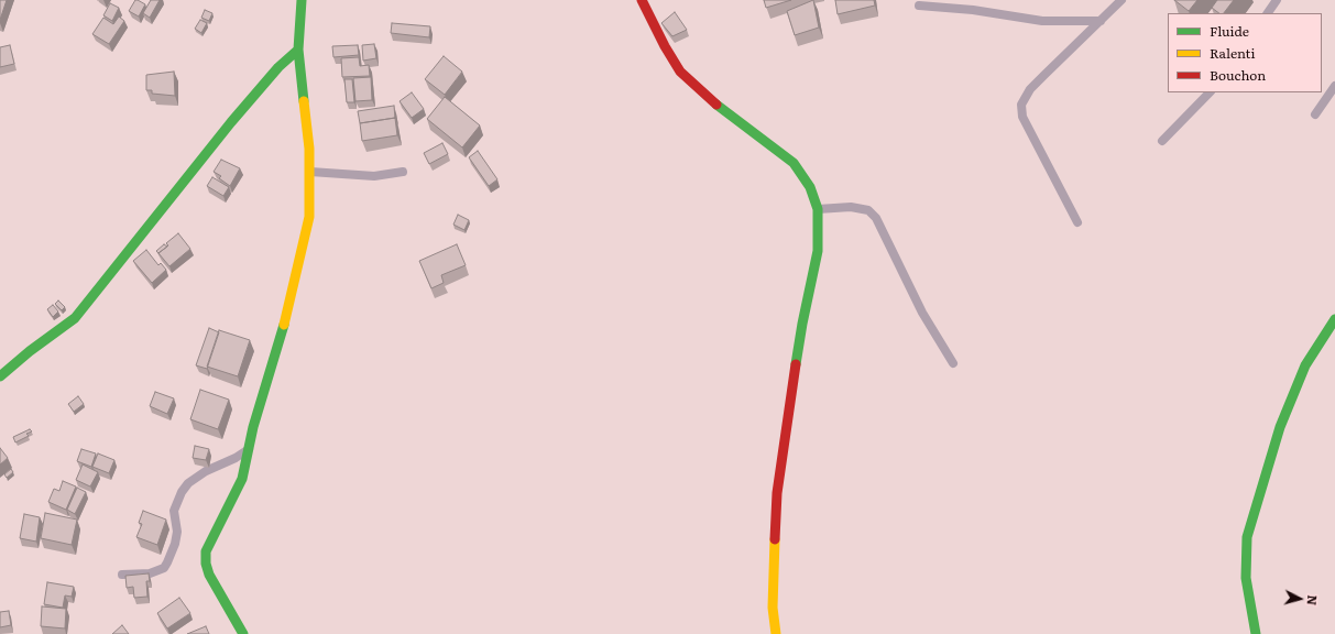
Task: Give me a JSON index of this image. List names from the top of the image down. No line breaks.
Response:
{"legend":["Fluide","Ralenti","Bouchon"],"north":"right"}
